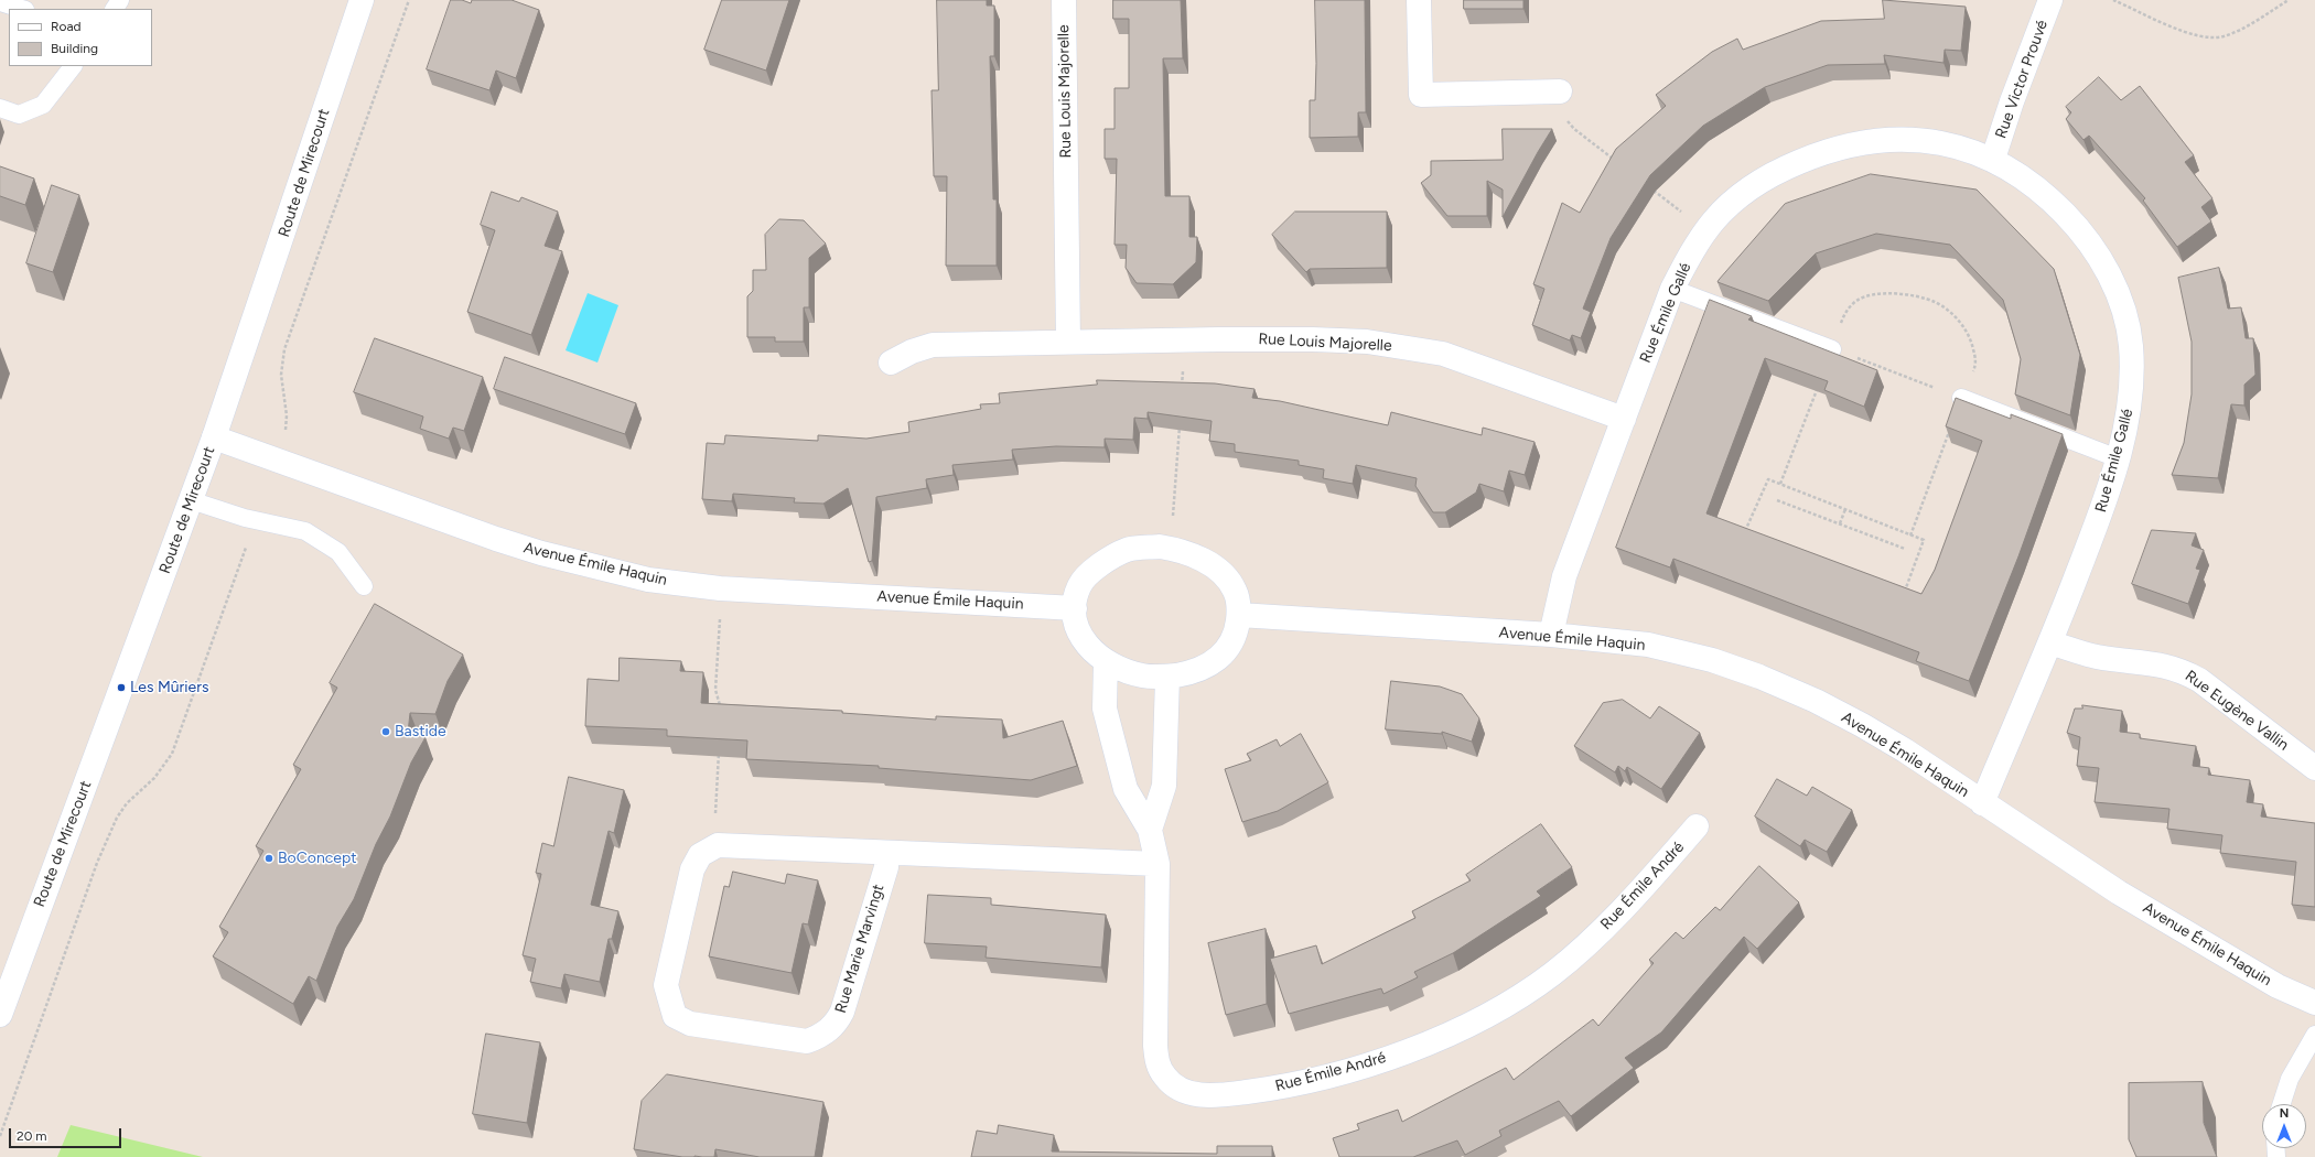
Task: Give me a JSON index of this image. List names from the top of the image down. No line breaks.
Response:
{"streets":{"street":["Rue Victor Prouvé","Rue Louis Majorelle","Route de Mirecourt","Rue Émile Gallé","Avenue Émile Haquin","Rue Eugène Vallin","Rue Émile André","Rue Marie Marvingt"]},"crossings":[["Rue Victor Prouvé","Rue Émile Gallé"],["Rue Louis Majorelle","Rue Émile Gallé"],["Route de Mirecourt","Avenue Émile Haquin"],["Rue Émile Gallé","Avenue Émile Haquin"],["Rue Émile Gallé","Rue Eugène Vallin"],["Avenue Émile Haquin","Rue Émile André"]],"places":["Les Mûriers","Bastide","BoConcept"],"legend":["Road","Building"],"scale_bar":"20 m","north":"top"}
